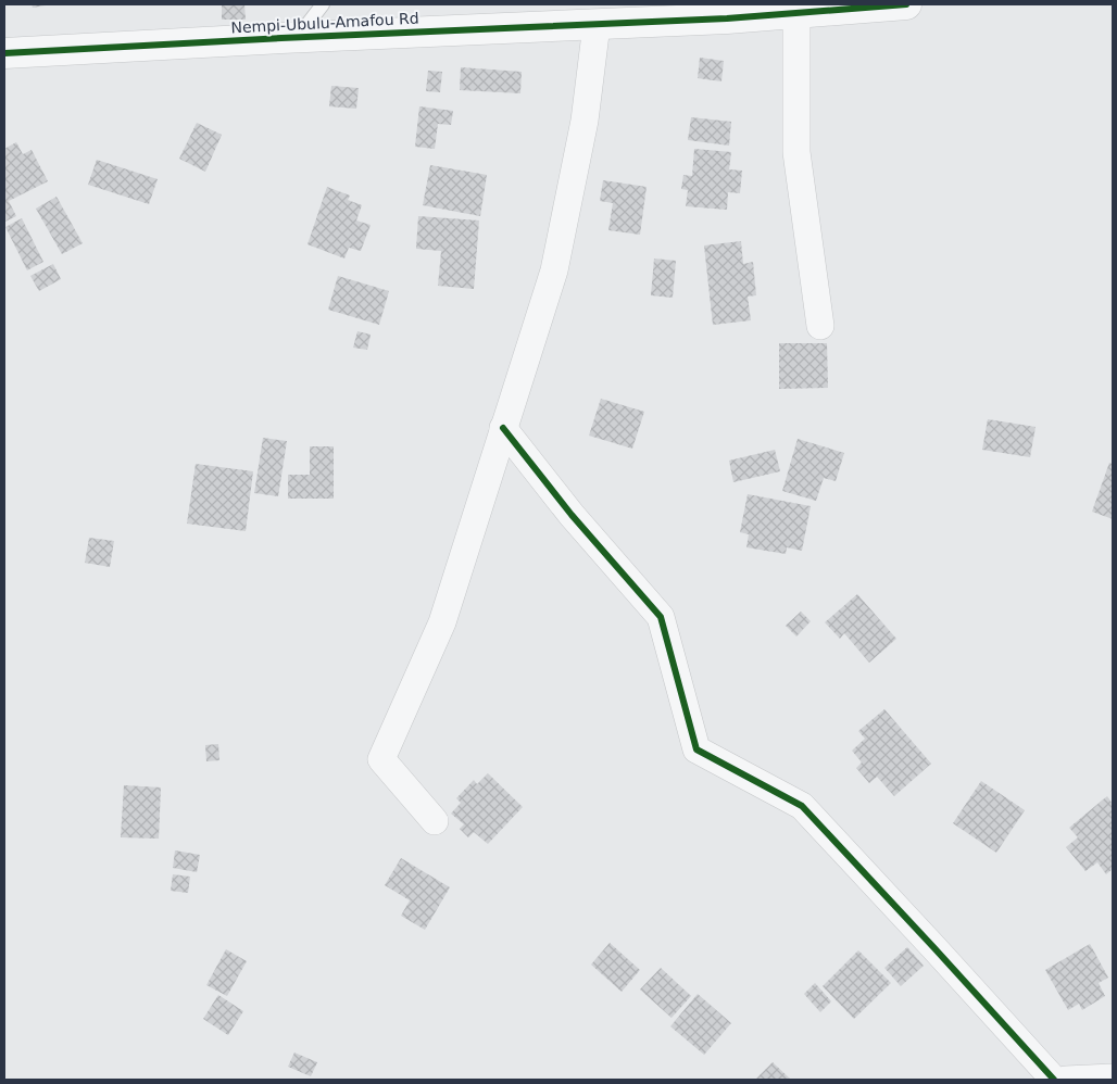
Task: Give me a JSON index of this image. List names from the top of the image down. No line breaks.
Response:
{"streets":{"street":["Nempi-Ubulu-Amafou Rd"]}}
